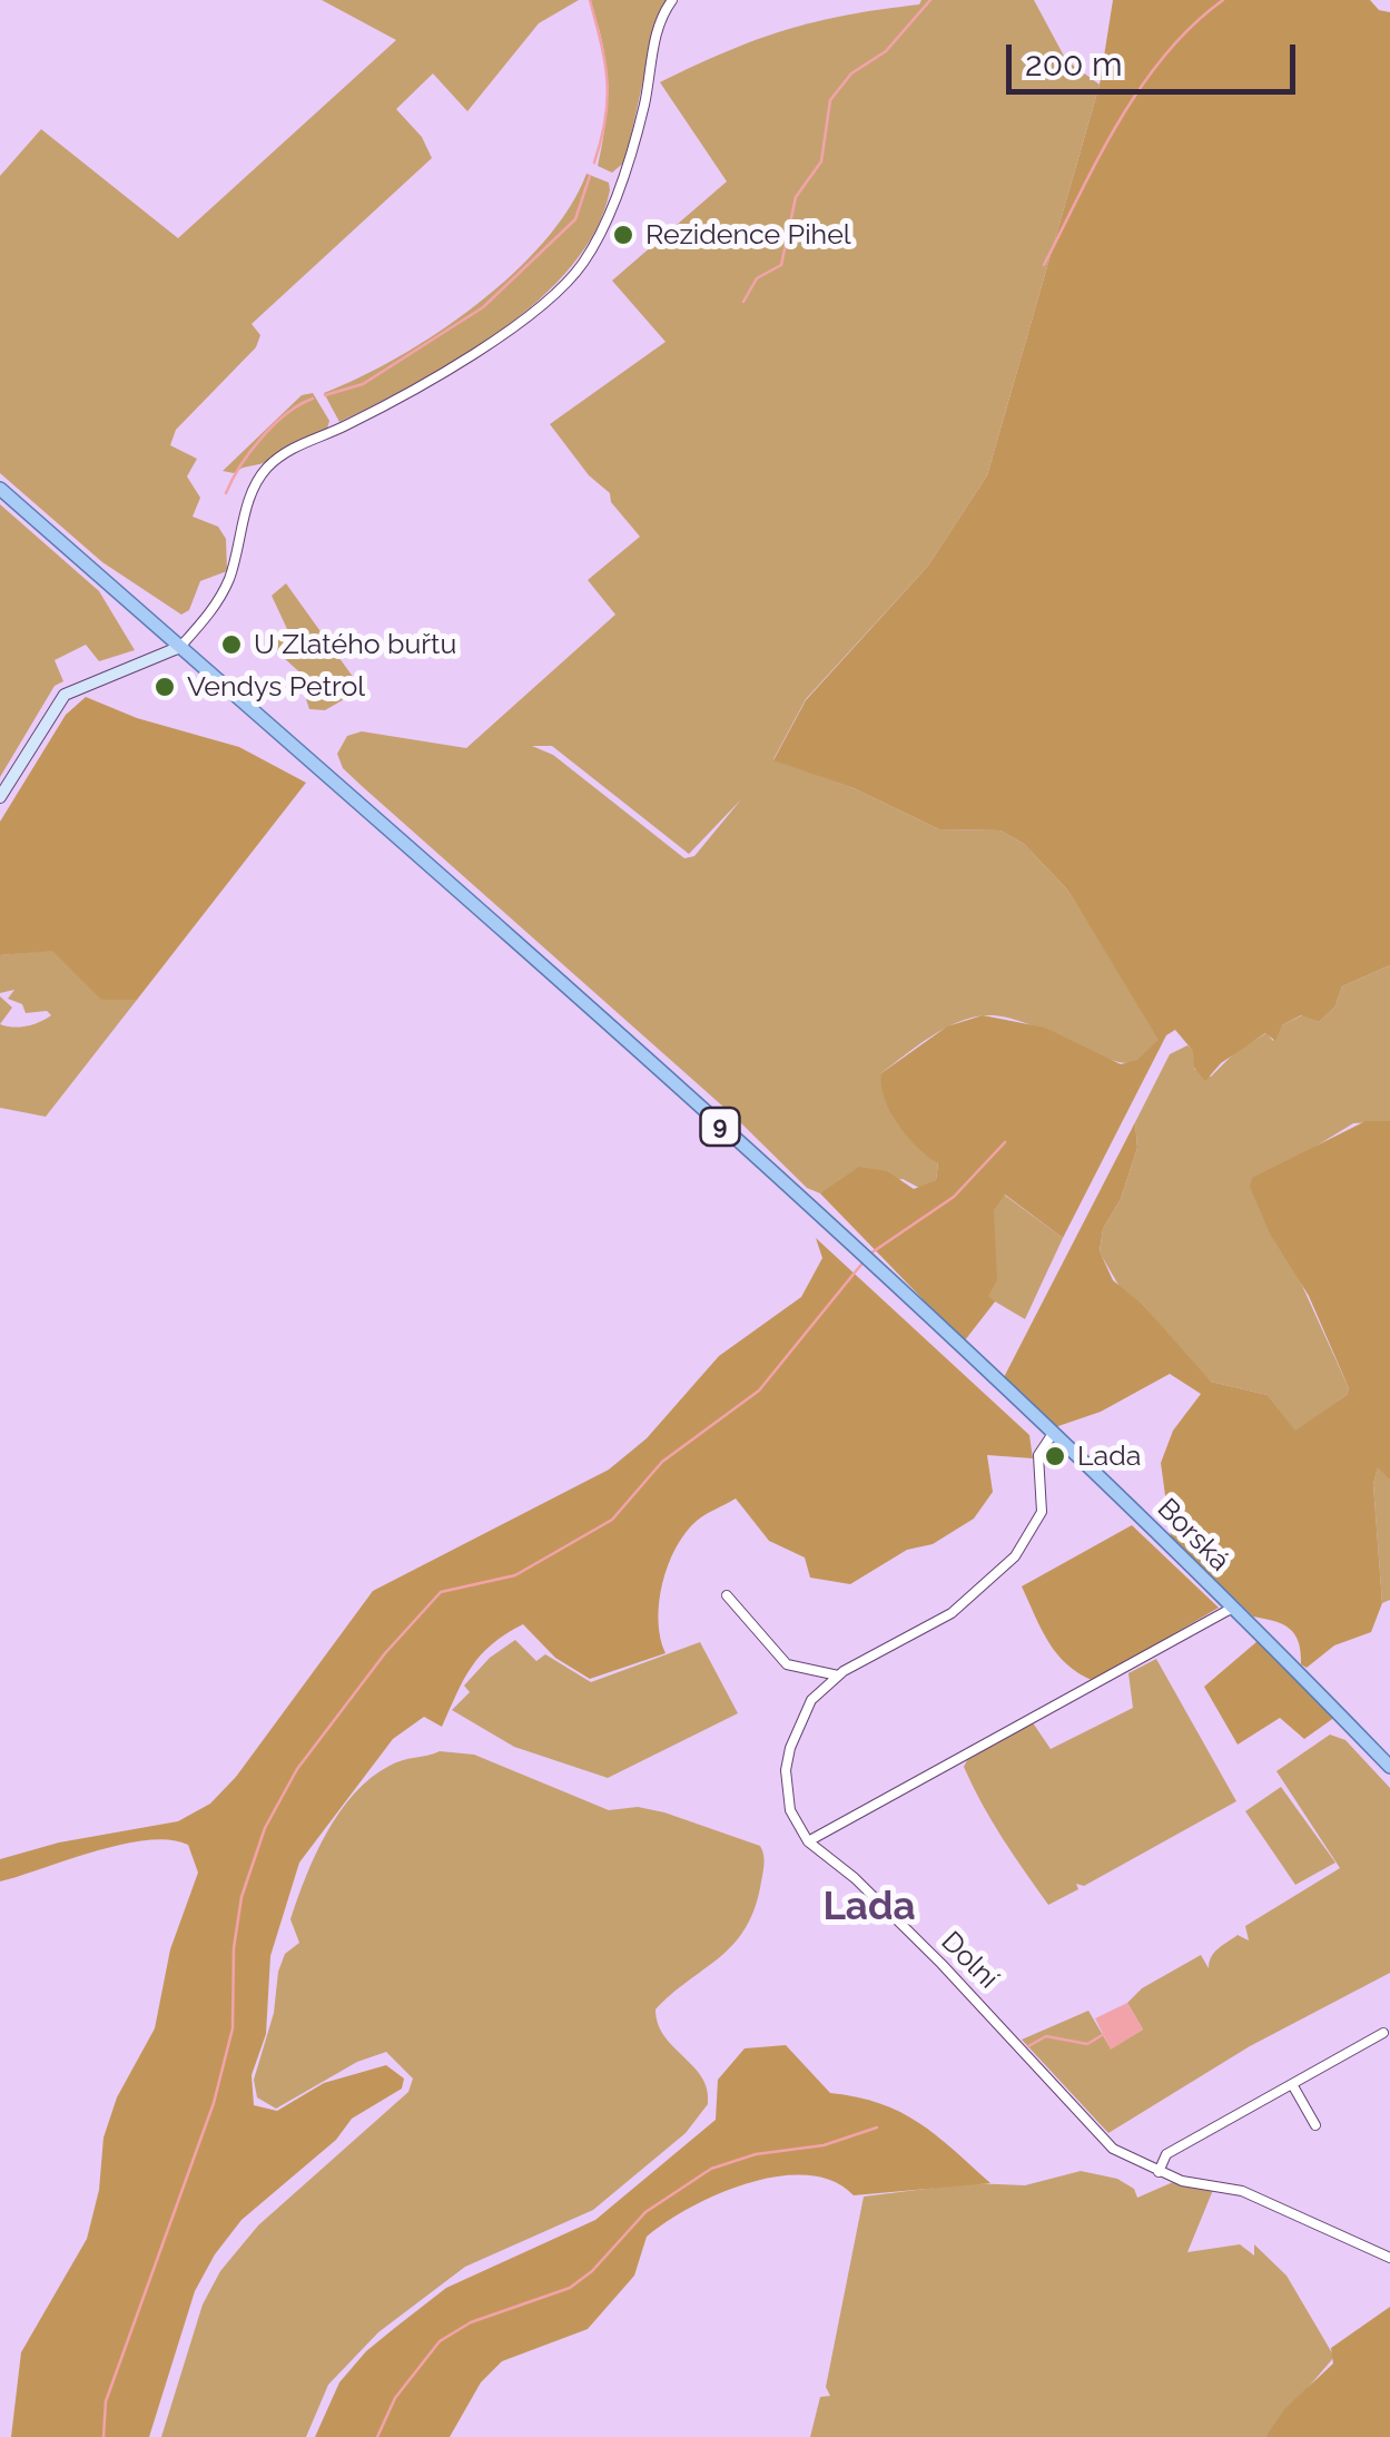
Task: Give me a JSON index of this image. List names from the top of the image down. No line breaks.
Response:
{"streets":{"main road":["9","Borská"],"street":["Dolní"]},"crossings":[["9","Borská"]],"districts":["Lada"],"places":["Rezidence Pihel","U Zlatého buřtu","Vendys Petrol","Lada"],"scale_bar":"200 m"}
